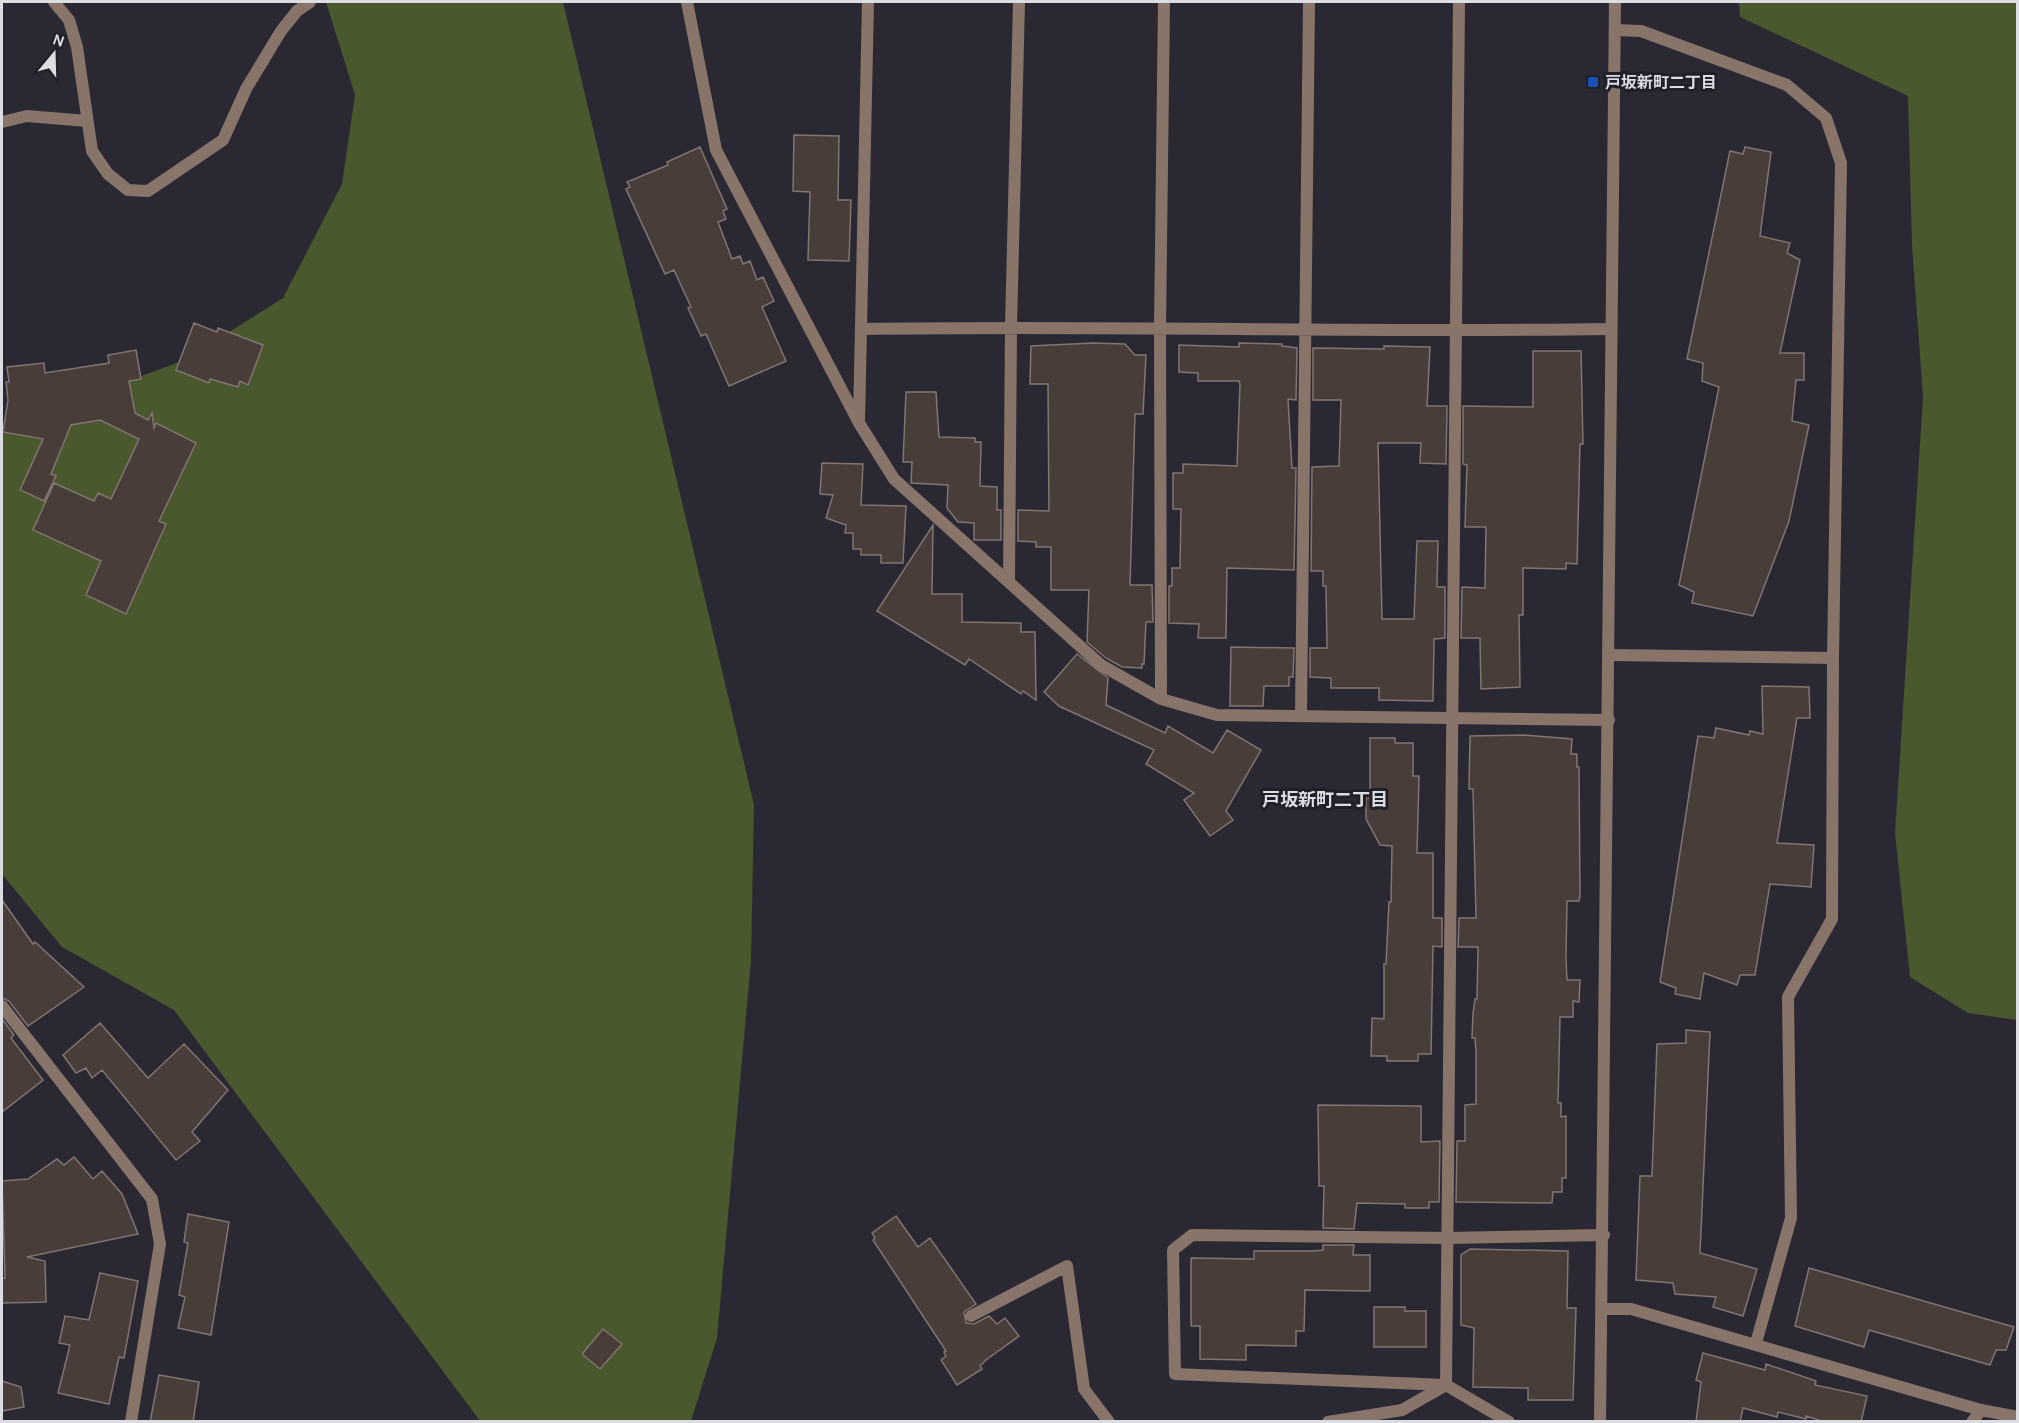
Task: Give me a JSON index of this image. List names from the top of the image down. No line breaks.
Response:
{"districts":["戸坂新町二丁目"],"places":{"transit":["戸坂新町二丁目"]},"north":"top"}
